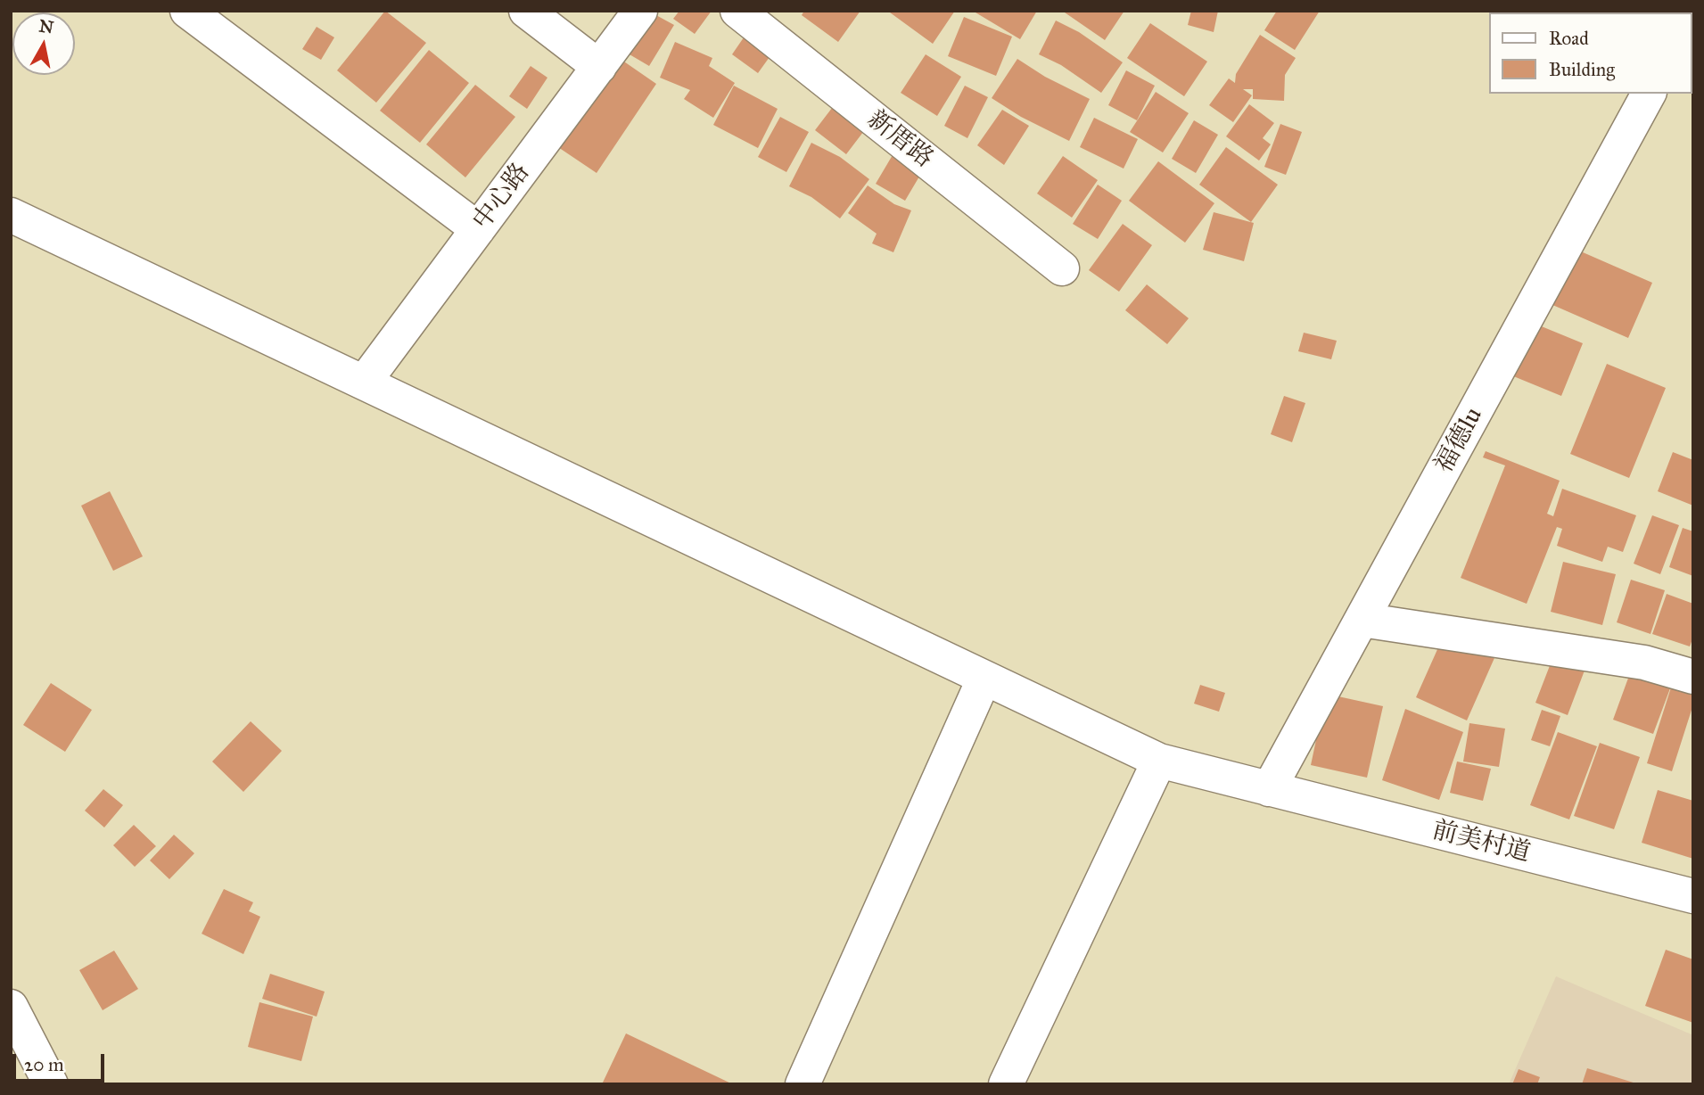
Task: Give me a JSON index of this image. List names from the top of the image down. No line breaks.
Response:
{"streets":{"street":["新厝路","中心路","福德lu","前美村道"]},"crossings":[["中心路","前美村道"],["福德lu","前美村道"]],"legend":["Road","Building"],"scale_bar":"20 m","north":"top"}
